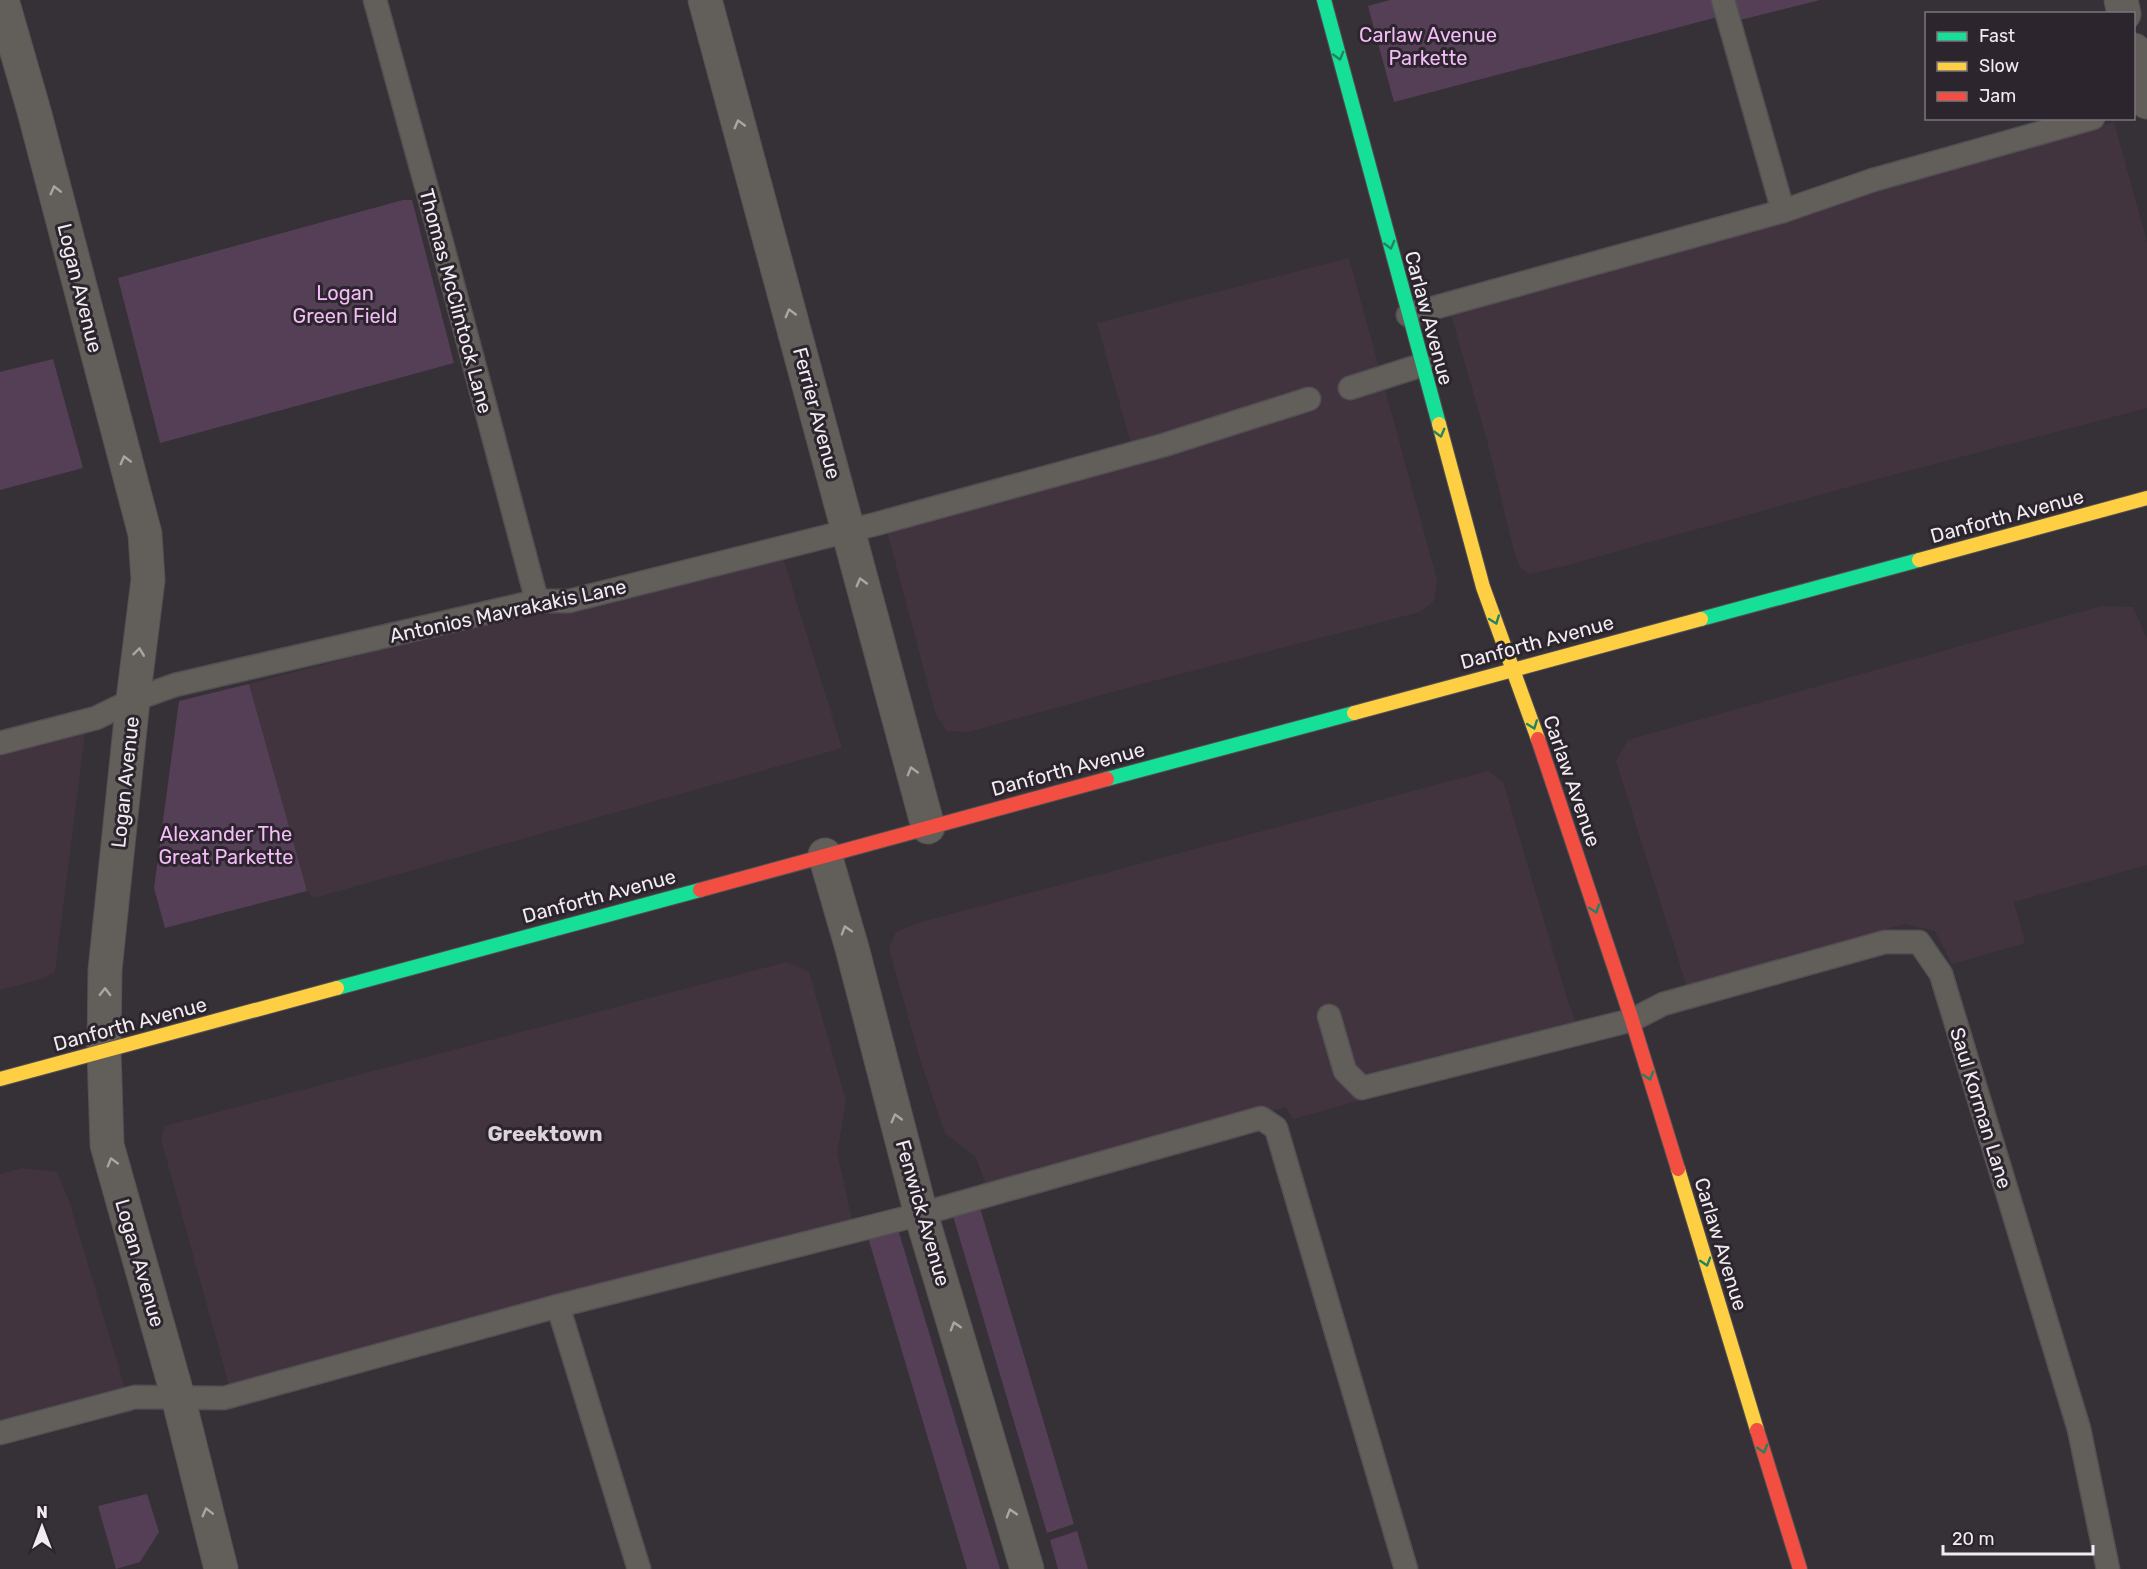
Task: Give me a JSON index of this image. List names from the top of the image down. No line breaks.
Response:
{"streets":{"main road":["Carlaw Avenue","Danforth Avenue"],"street":["Logan Avenue","Ferrier Avenue","Fenwick Avenue"],"lane":["Thomas McClintock Lane","Antonios Mavrakakis Lane","Saul Korman Lane"]},"crossings":[["Logan Avenue","Danforth Avenue"],["Logan Avenue","Antonios Mavrakakis Lane"],["Thomas McClintock Lane","Antonios Mavrakakis Lane"],["Carlaw Avenue","Danforth Avenue"],["Carlaw Avenue","Saul Korman Lane"],["Ferrier Avenue","Danforth Avenue"],["Ferrier Avenue","Antonios Mavrakakis Lane"],["Danforth Avenue","Fenwick Avenue"]],"one_way":["Logan Avenue","Carlaw Avenue","Ferrier Avenue","Fenwick Avenue"],"districts":["Greektown"],"parks":["Carlaw Avenue Parkette","Logan Green Field","Alexander The Great Parkette"],"legend":["Fast","Slow","Jam"],"scale_bar":"20 m","north":"top"}
